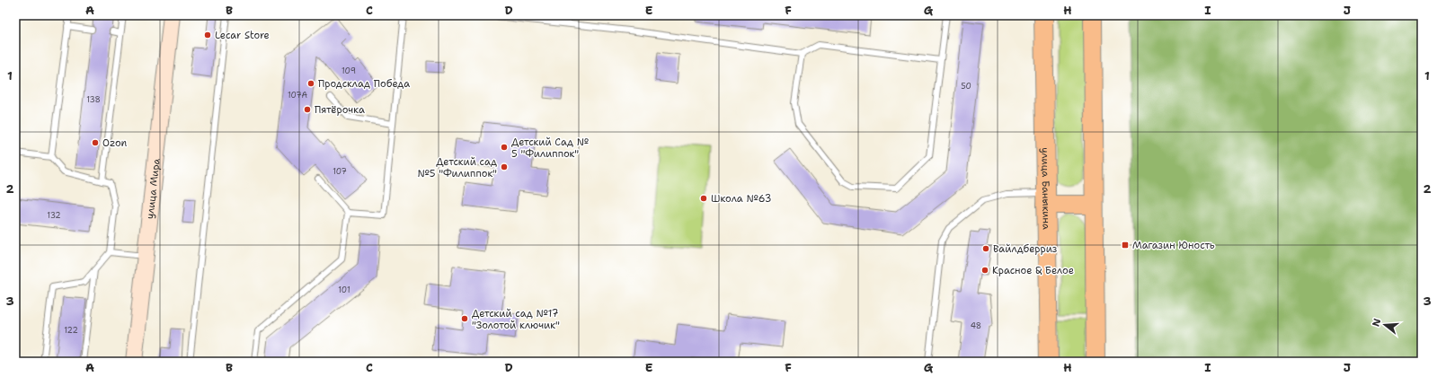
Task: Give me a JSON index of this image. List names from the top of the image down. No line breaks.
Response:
{"streets":{"main road":["улица Мира","улица Баныкина"]},"places":{"other":["Lecar Store","Продсклад Победа","Пятёрочка","Ozon","Детский Сад № 5 \"Филиппок\"","Детский сад №5 \"Филиппок\"","Школа №63","Вайлдберриз","Красное & Белое","Детский сад №17 \"Золотой ключик\""],"transit":["Магазин Юность"]},"house_numbers":["109","50","107А","138","107","132","101","48","122"],"north":"left","grid":{"columns":["A","B","C","D","E","F","G","H","I","J"],"rows":["1","2","3"]}}
